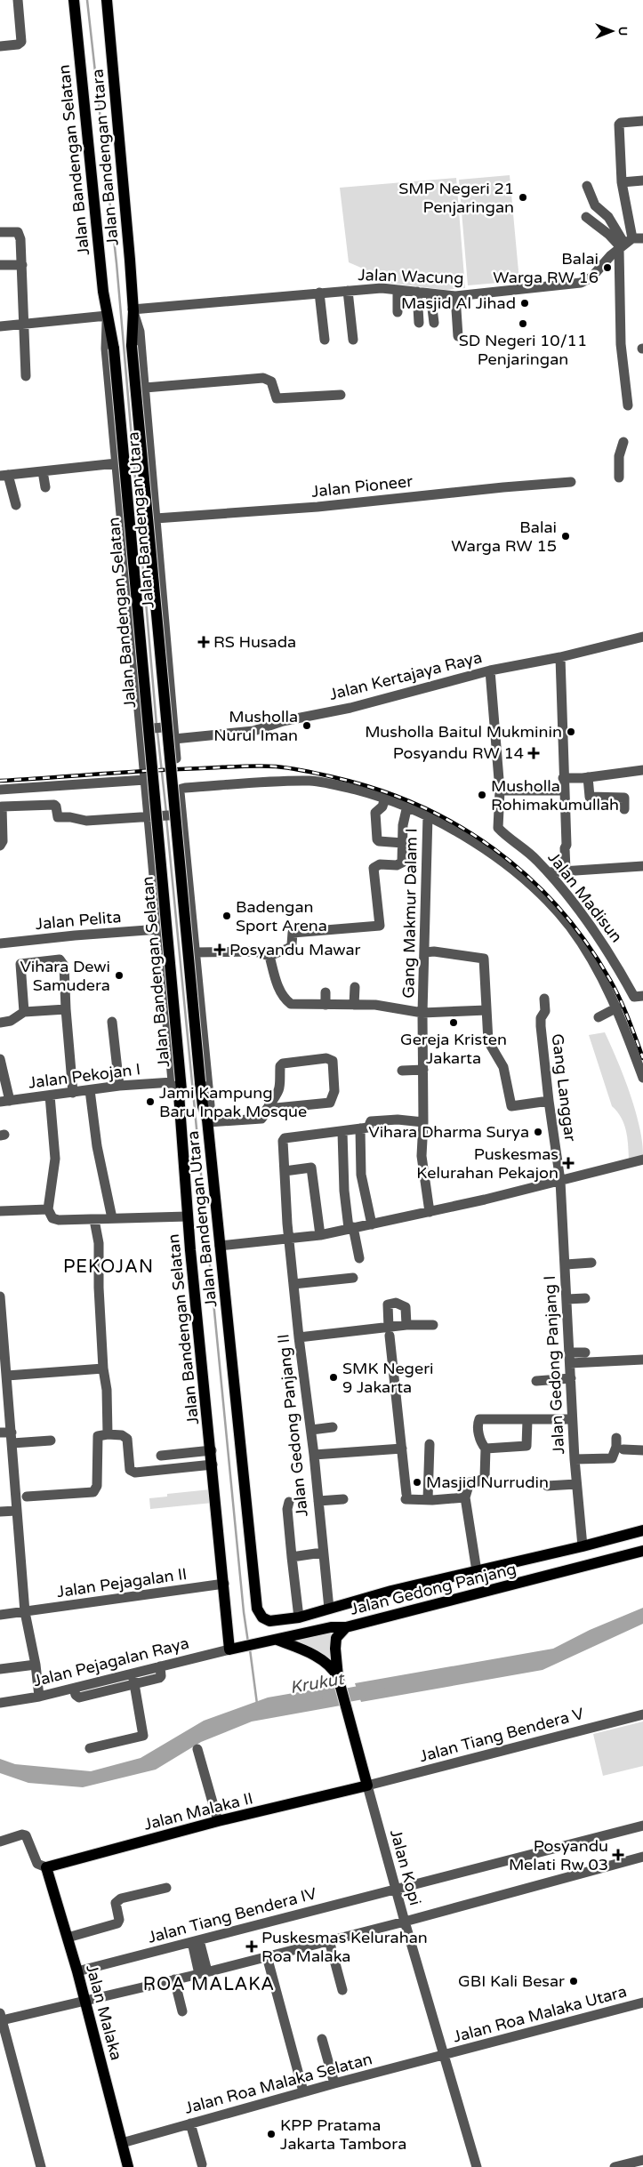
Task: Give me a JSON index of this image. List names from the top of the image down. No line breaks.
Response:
{"streets":{"main road":["Jalan Bandengan Utara","Jalan Bandengan Selatan","Jalan Gedong Panjang","Jalan Malaka II","Jalan Kopi","Jalan Malaka"],"street":["Jalan Wacung","Jalan Pioneer","Jalan Kertajaya Raya","Jalan Madisun","Gang Makmur Dalam I","Jalan Pelita","Jalan Pekojan I","Gang Langgar","Jalan Gedong Panjang I","Jalan Gedong Panjang II","Jalan Pejagalan II","Jalan Pejagalan Raya","Jalan Tiang Bendera V","Jalan Tiang Bendera IV","Jalan Roa Malaka Utara","Jalan Roa Malaka Selatan"]},"crossings":[["Jalan Bandengan Utara","Jalan Wacung"],["Jalan Bandengan Utara","Jalan Pioneer"],["Jalan Bandengan Utara","Jalan Gedong Panjang"],["Jalan Bandengan Selatan","Jalan Pelita"],["Jalan Bandengan Selatan","Jalan Pekojan I"],["Jalan Bandengan Selatan","Jalan Pejagalan II"],["Jalan Bandengan Selatan","Jalan Gedong Panjang"],["Jalan Bandengan Selatan","Jalan Pejagalan Raya"],["Gang Langgar","Jalan Gedong Panjang I"],["Jalan Gedong Panjang I","Jalan Gedong Panjang"],["Jalan Gedong Panjang II","Jalan Gedong Panjang"],["Jalan Gedong Panjang","Jalan Pejagalan Raya"],["Jalan Gedong Panjang","Jalan Kopi"],["Jalan Tiang Bendera V","Jalan Malaka II"],["Jalan Tiang Bendera V","Jalan Kopi"],["Jalan Malaka II","Jalan Kopi"],["Jalan Malaka II","Jalan Malaka"],["Jalan Kopi","Jalan Tiang Bendera IV"],["Jalan Kopi","Jalan Roa Malaka Utara"],["Jalan Kopi","Jalan Roa Malaka Selatan"],["Jalan Tiang Bendera IV","Jalan Malaka"],["Jalan Malaka","Jalan Roa Malaka Selatan"],["Jalan Roa Malaka Utara","Jalan Roa Malaka Selatan"]],"districts":["PEKOJAN","ROA MALAKA"],"water":["Krukut"],"places":{"other":["SMP Negeri 21 Penjaringan","Balai Warga RW 16","Masjid Al Jihad","SD Negeri 10/11 Penjaringan","Balai Warga RW 15","Musholla Nurul Iman","Musholla Baitul Mukminin","Musholla Rohimakumullah","Badengan Sport Arena","Vihara Dewi Samudera","Gereja Kristen Jakarta","Jami Kampung Baru Inpak Mosque","Vihara Dharma Surya","SMK Negeri 9 Jakarta","Masjid Nurrudin","GBI Kali Besar","KPP Pratama Jakarta Tambora"],"health":["RS Husada","Posyandu RW 14","Posyandu Mawar","Puskesmas Kelurahan Pekajon","Posyandu Melati Rw 03","Puskesmas Kelurahan Roa Malaka"]},"north":"right"}
